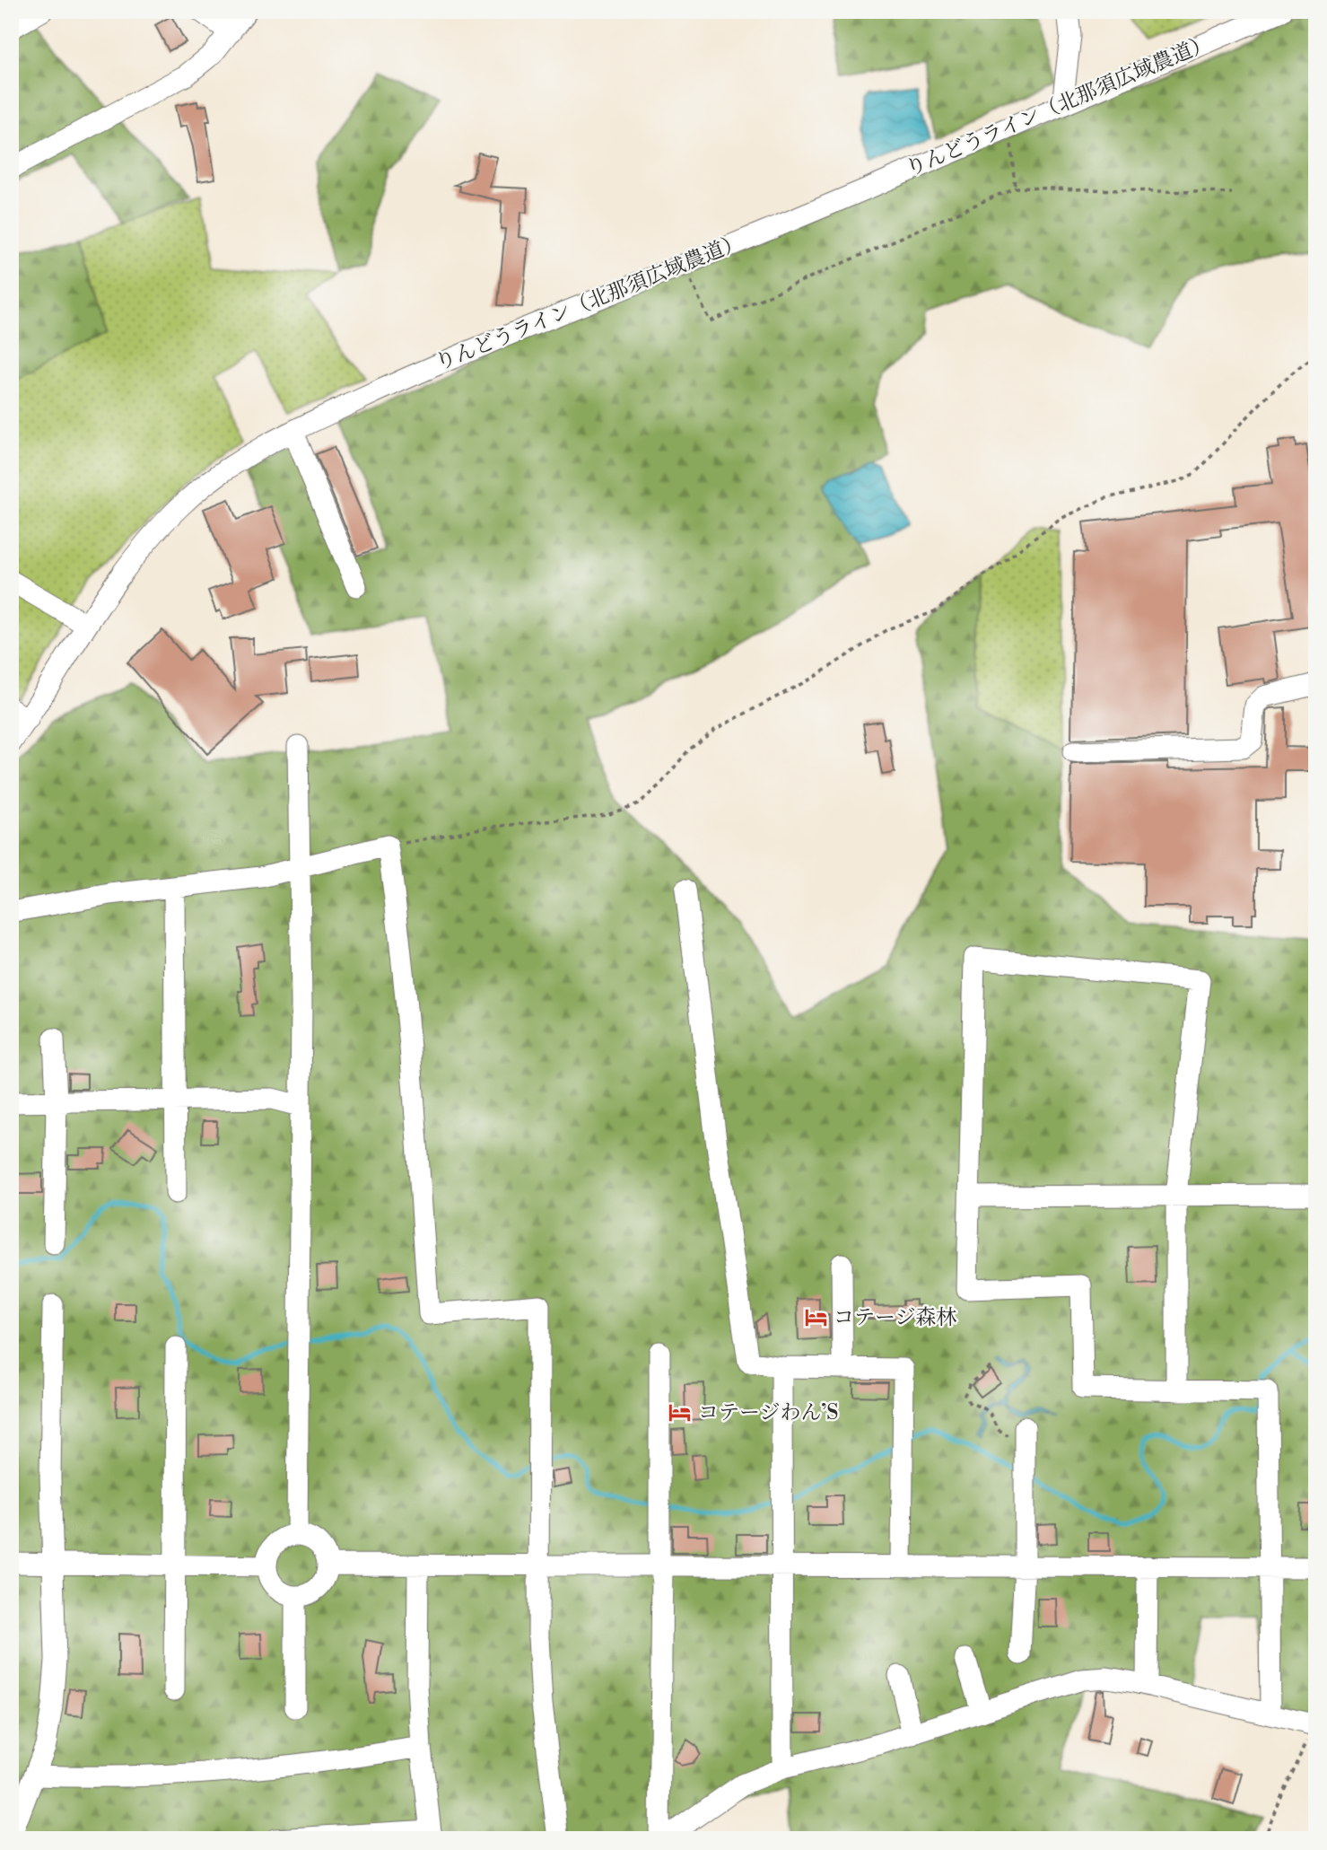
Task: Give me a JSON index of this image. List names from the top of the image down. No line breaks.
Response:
{"streets":{"street":["りんどうライン（北那須広域農道）"]},"places":{"hotel":["コテージ森林","コテージわん’S"]}}
